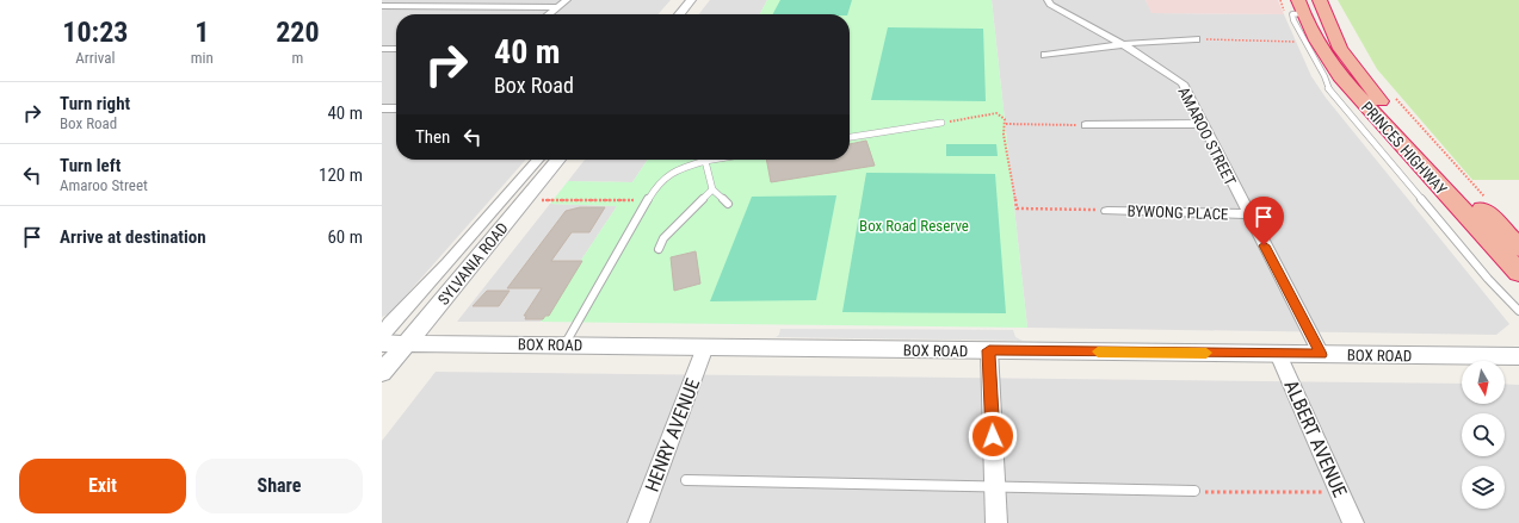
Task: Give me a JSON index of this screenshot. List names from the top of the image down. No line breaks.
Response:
{"streets":{"highway":["PRINCES HIGHWAY"],"street":["AMAROO STREET","BYWONG PLACE","SYLVANIA ROAD","BOX ROAD","HENRY AVENUE","ALBERT AVENUE"]},"crossings":[["AMAROO STREET","BYWONG PLACE"],["AMAROO STREET","BOX ROAD"],["SYLVANIA ROAD","BOX ROAD"],["BOX ROAD","HENRY AVENUE"],["BOX ROAD","ALBERT AVENUE"]],"parks":["Box Road Reserve"],"north":"bottom","page":{"eta":["10:23","Arrival","1","min","220","m"],"turn":["40 m","Box Road"],"list":[{"name":"Turn right","note":"Box Road","value":"40 m"},{"name":"Turn left","note":"Amaroo Street","value":"120 m"},{"name":"Arrive at destination","value":"60 m"}],"then":"Then","buttons":["Exit","Share"]}}
